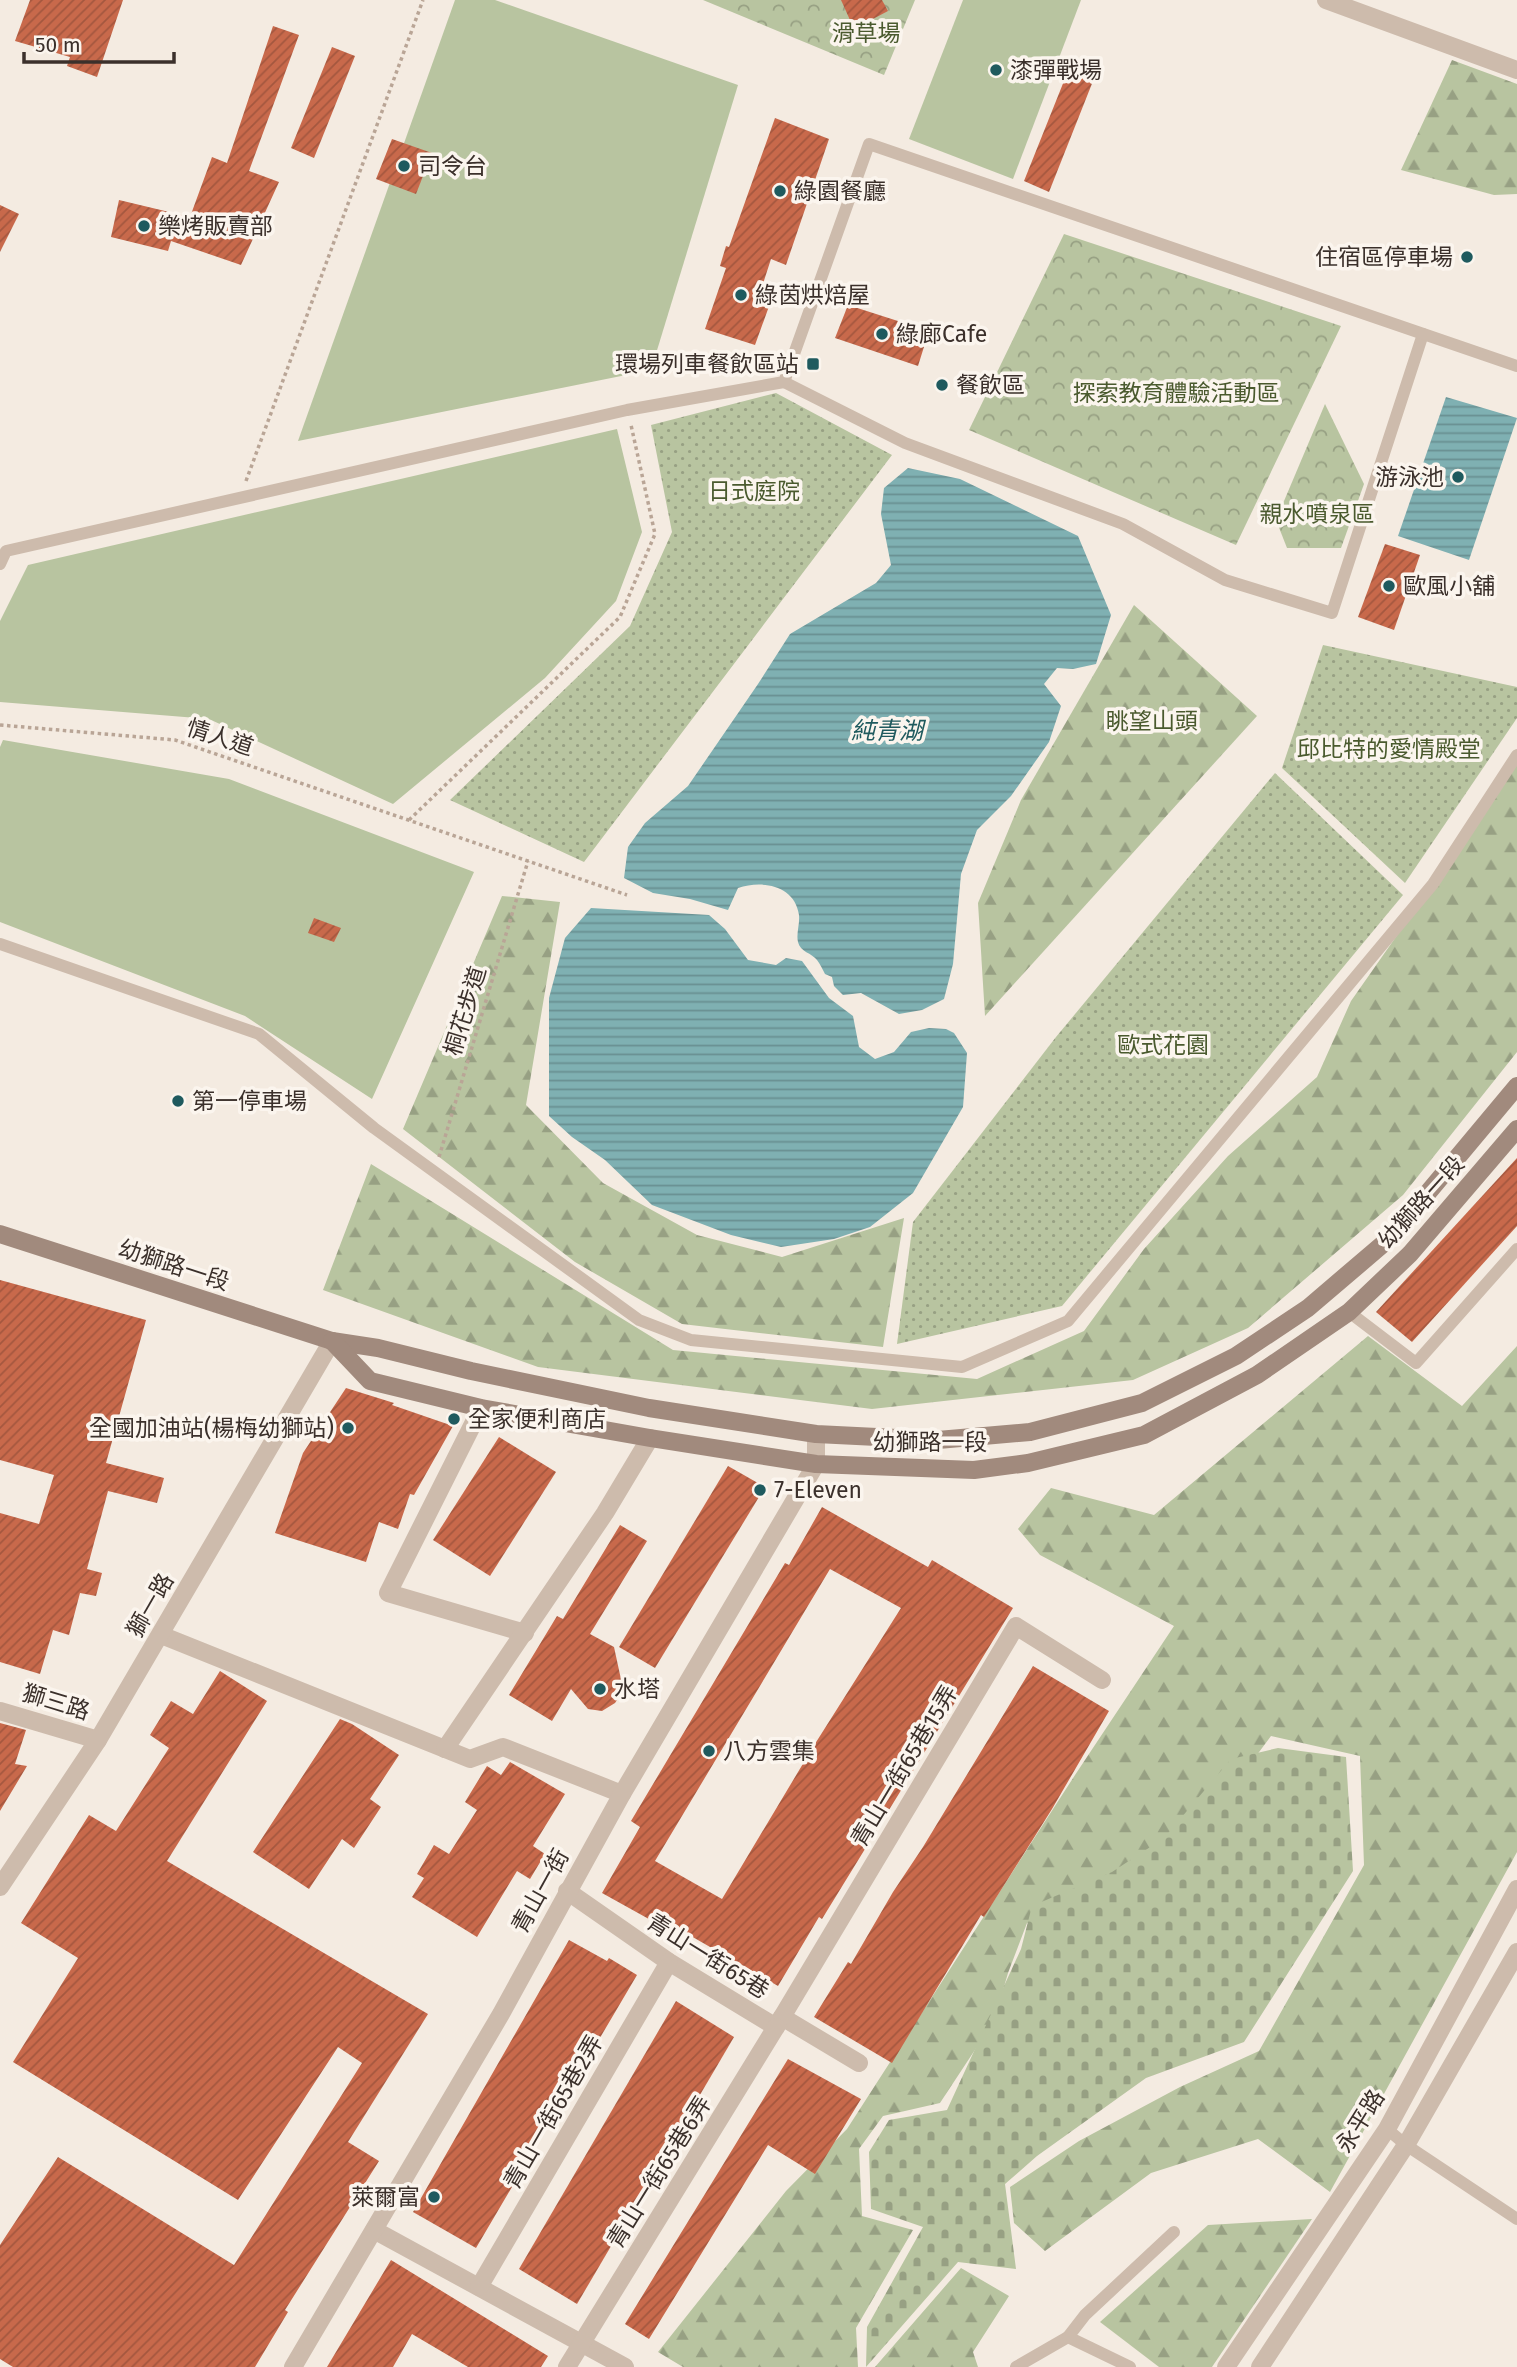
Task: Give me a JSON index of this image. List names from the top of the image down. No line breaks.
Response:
{"streets":{"street":["幼獅路一段","獅一路","獅三路","青山一街65巷15弄","青山一街","青山一街65巷","青山一街65巷2弄","永平路","青山一街65巷6弄"],"path":["情人道","桐花步道"]},"crossings":[["情人道","桐花步道"],["幼獅路一段","獅一路"],["幼獅路一段","青山一街"],["獅一路","獅三路"],["青山一街65巷15弄","青山一街65巷"],["青山一街65巷15弄","青山一街65巷6弄"],["青山一街","青山一街65巷"],["青山一街65巷","青山一街65巷2弄"],["青山一街65巷","青山一街65巷6弄"]],"water":["純青湖"],"parks":["滑草場","探索教育體驗活動區","日式庭院","親水噴泉區","眺望山頭","邱比特的愛情殿堂","歐式花園"],"places":{"other":["漆彈戰場","司令台","綠園餐廳","樂烤販賣部","住宿區停車場","綠茵烘焙屋","綠廊Cafe","餐飲區","游泳池","歐風小舖","第一停車場","全家便利商店","全國加油站(楊梅幼獅站)","7-Eleven","水塔","八方雲集","萊爾富"],"transit":["環場列車餐飲區站"]},"scale_bar":"50 m"}
